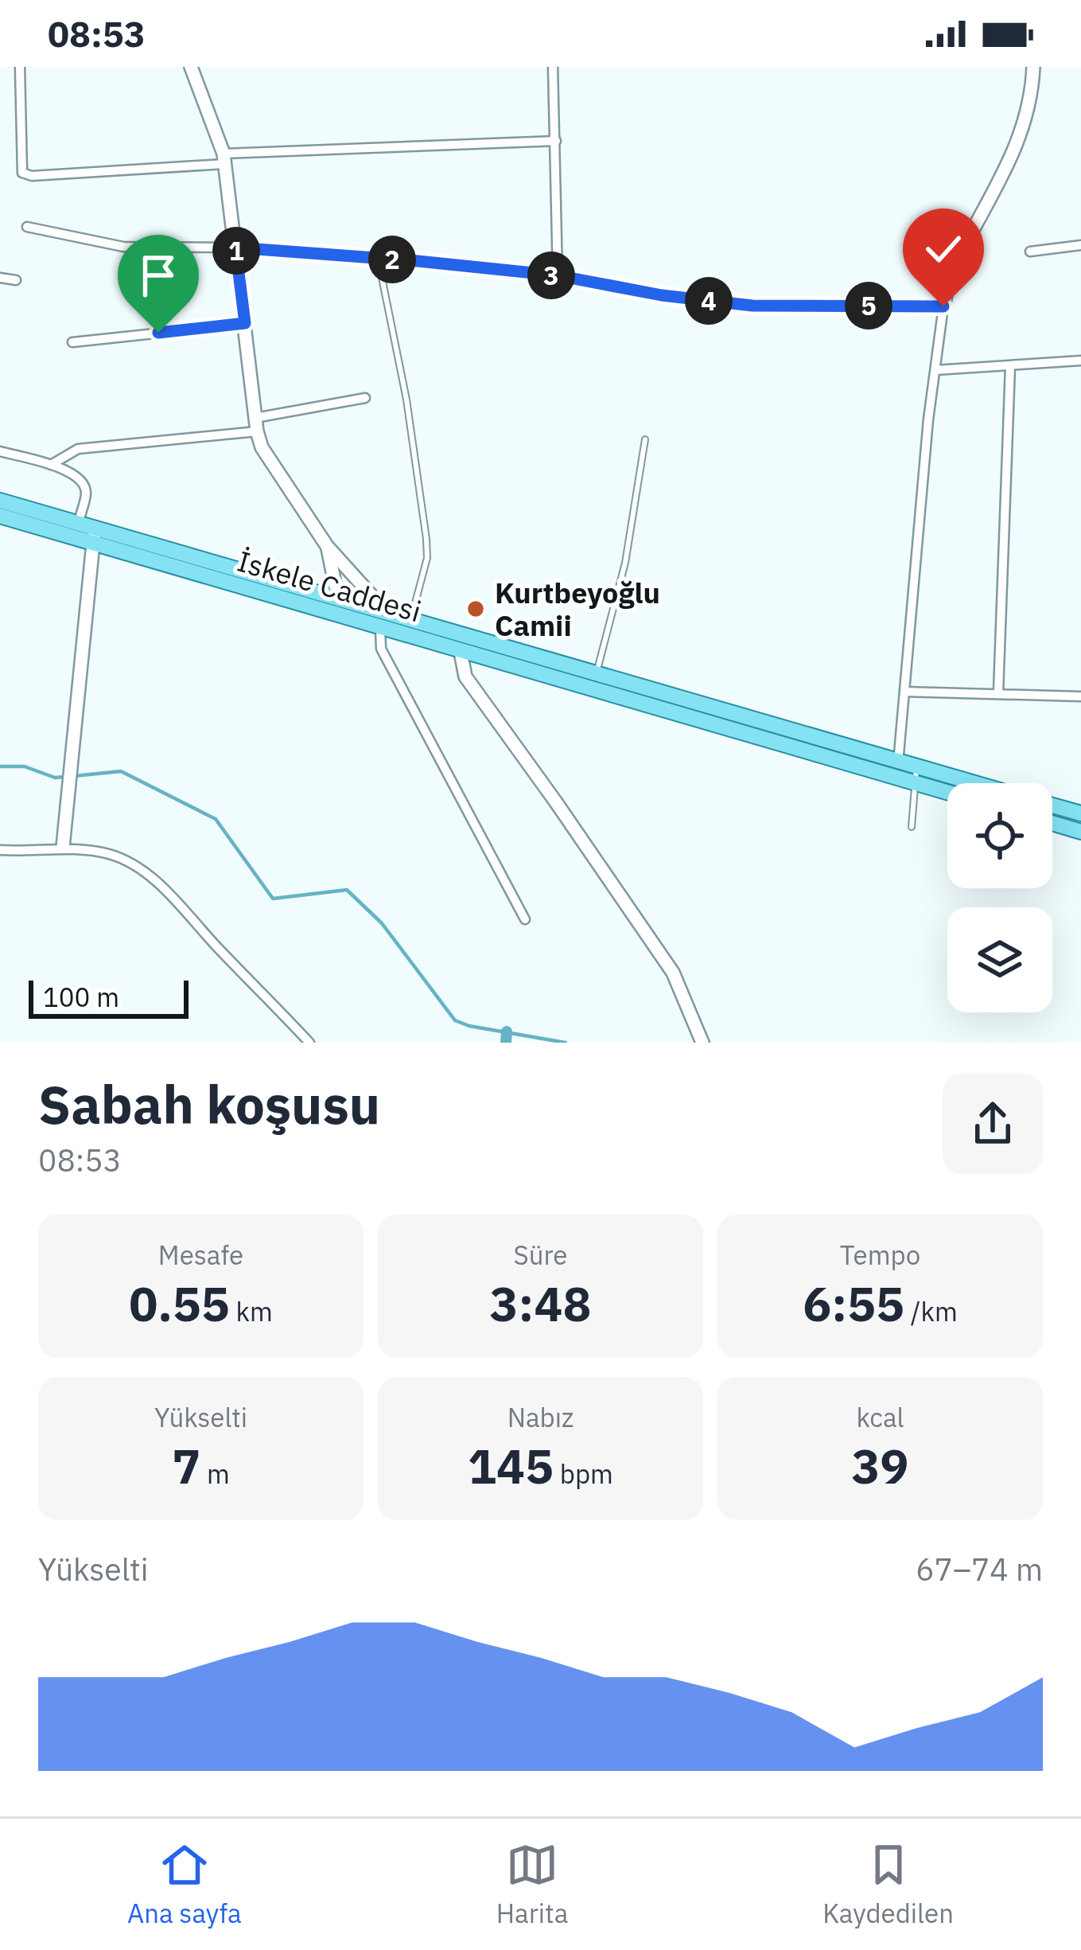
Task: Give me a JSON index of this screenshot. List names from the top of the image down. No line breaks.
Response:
{"streets":{"main road":["İskele Caddesi"]},"places":["Kurtbeyoğlu Camii"],"scale_bar":"100 m","page":{"status":"08:53","pins":["1","2","3","4","5"],"scale":"100 m","heading":["Sabah koşusu","08:53"],"stats":[["Mesafe","0.55 km"],["Süre","3:48"],["Tempo","6:55 /km"],["Yükselti","7 m"],["Nabız","145 bpm"],["kcal","39"]],"chart":["Yükselti","67–74 m"],"tabs":["Ana sayfa","Harita","Kaydedilen"]}}
